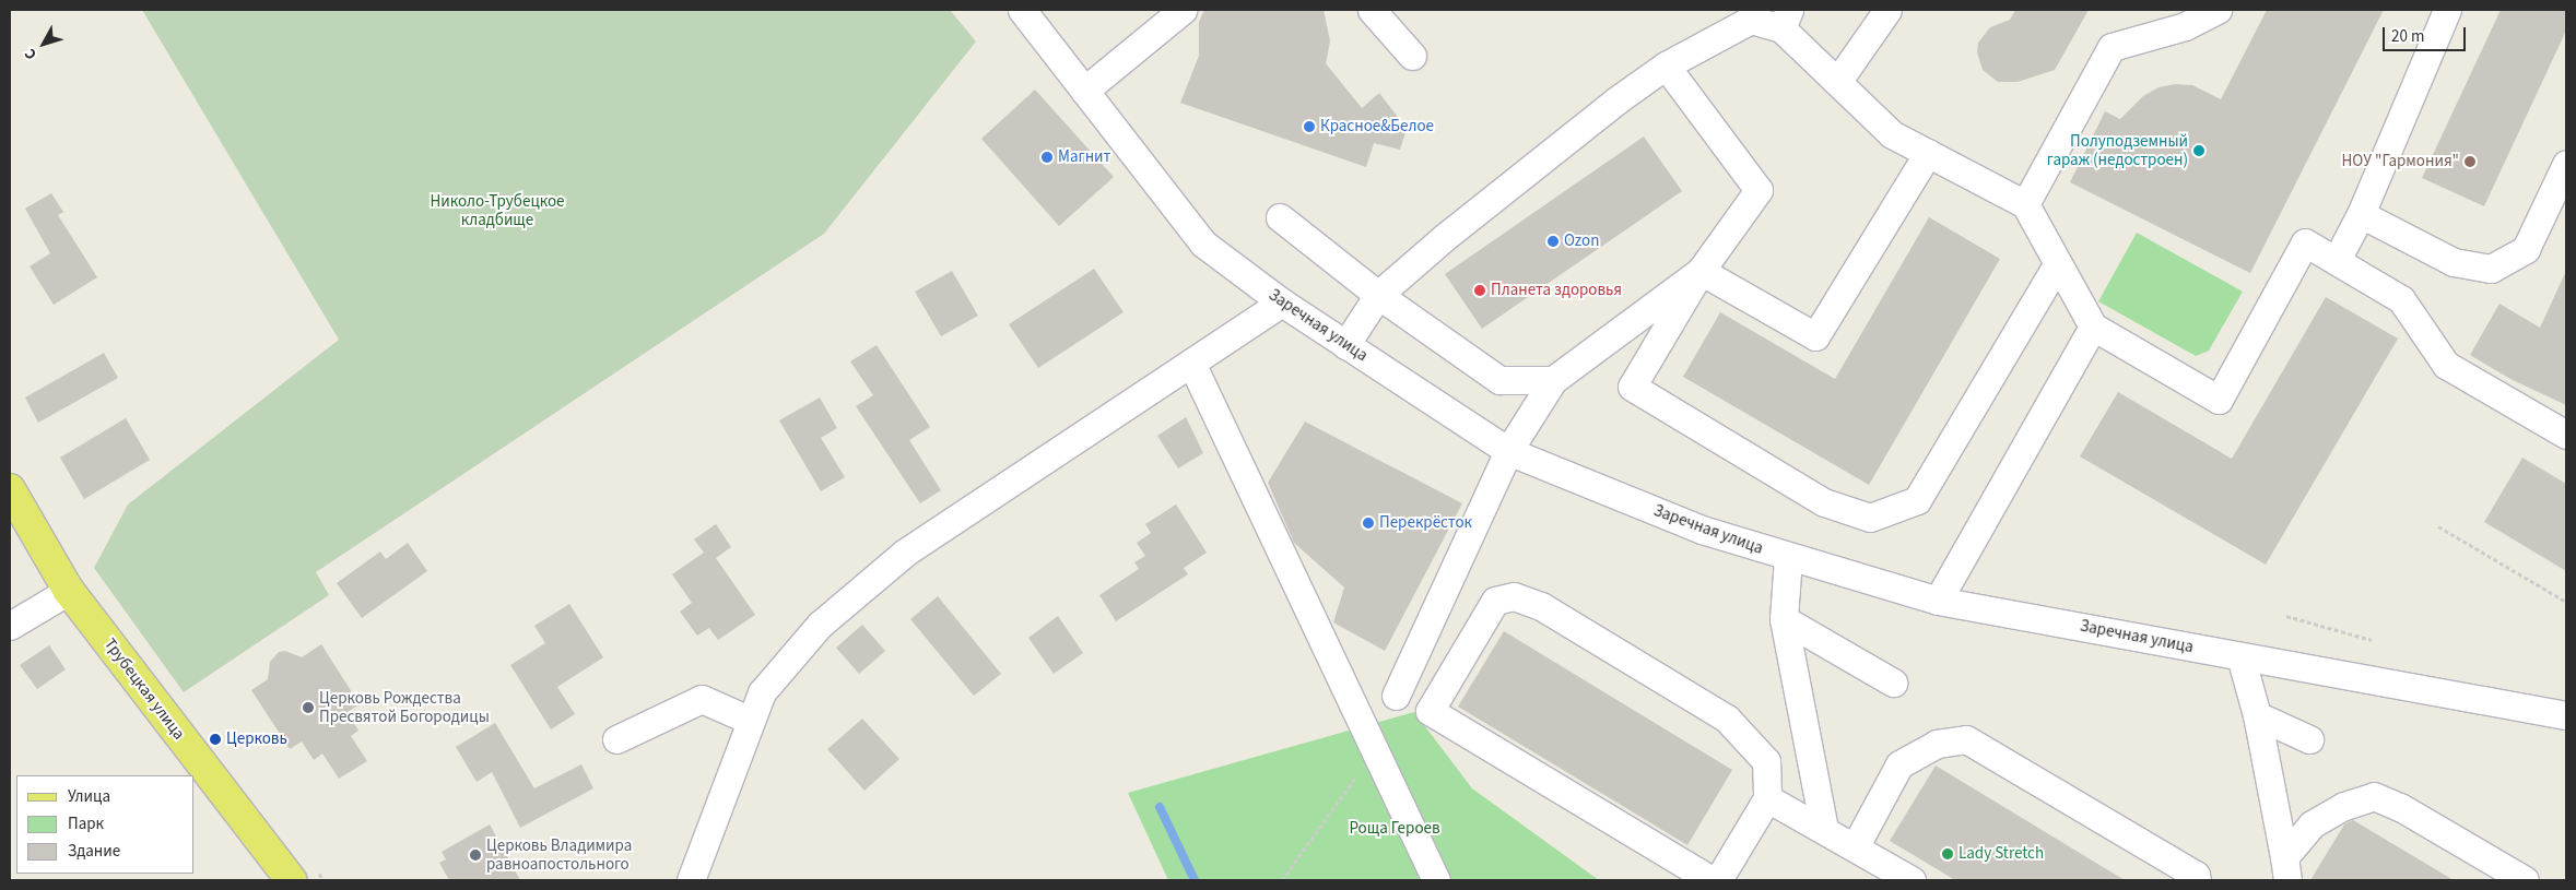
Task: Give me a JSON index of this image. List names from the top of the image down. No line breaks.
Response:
{"streets":{"main road":["Трубецкая улица"],"street":["Заречная улица"]},"parks":["Николо-Трубецкое кладбище","Роща Героев"],"places":["Красное&Белое","Полуподземный гараж (недостроен)","Магнит","НОУ \"Гармония\"","Ozon","Планета здоровья","Перекрёсток","Церковь Рождества Пресвятой Богородицы","Церковь","Lady Stretch","Церковь Владимира равноапостольного"],"legend":["Улица","Парк","Здание"],"scale_bar":"20 m","north":"bottom left"}
